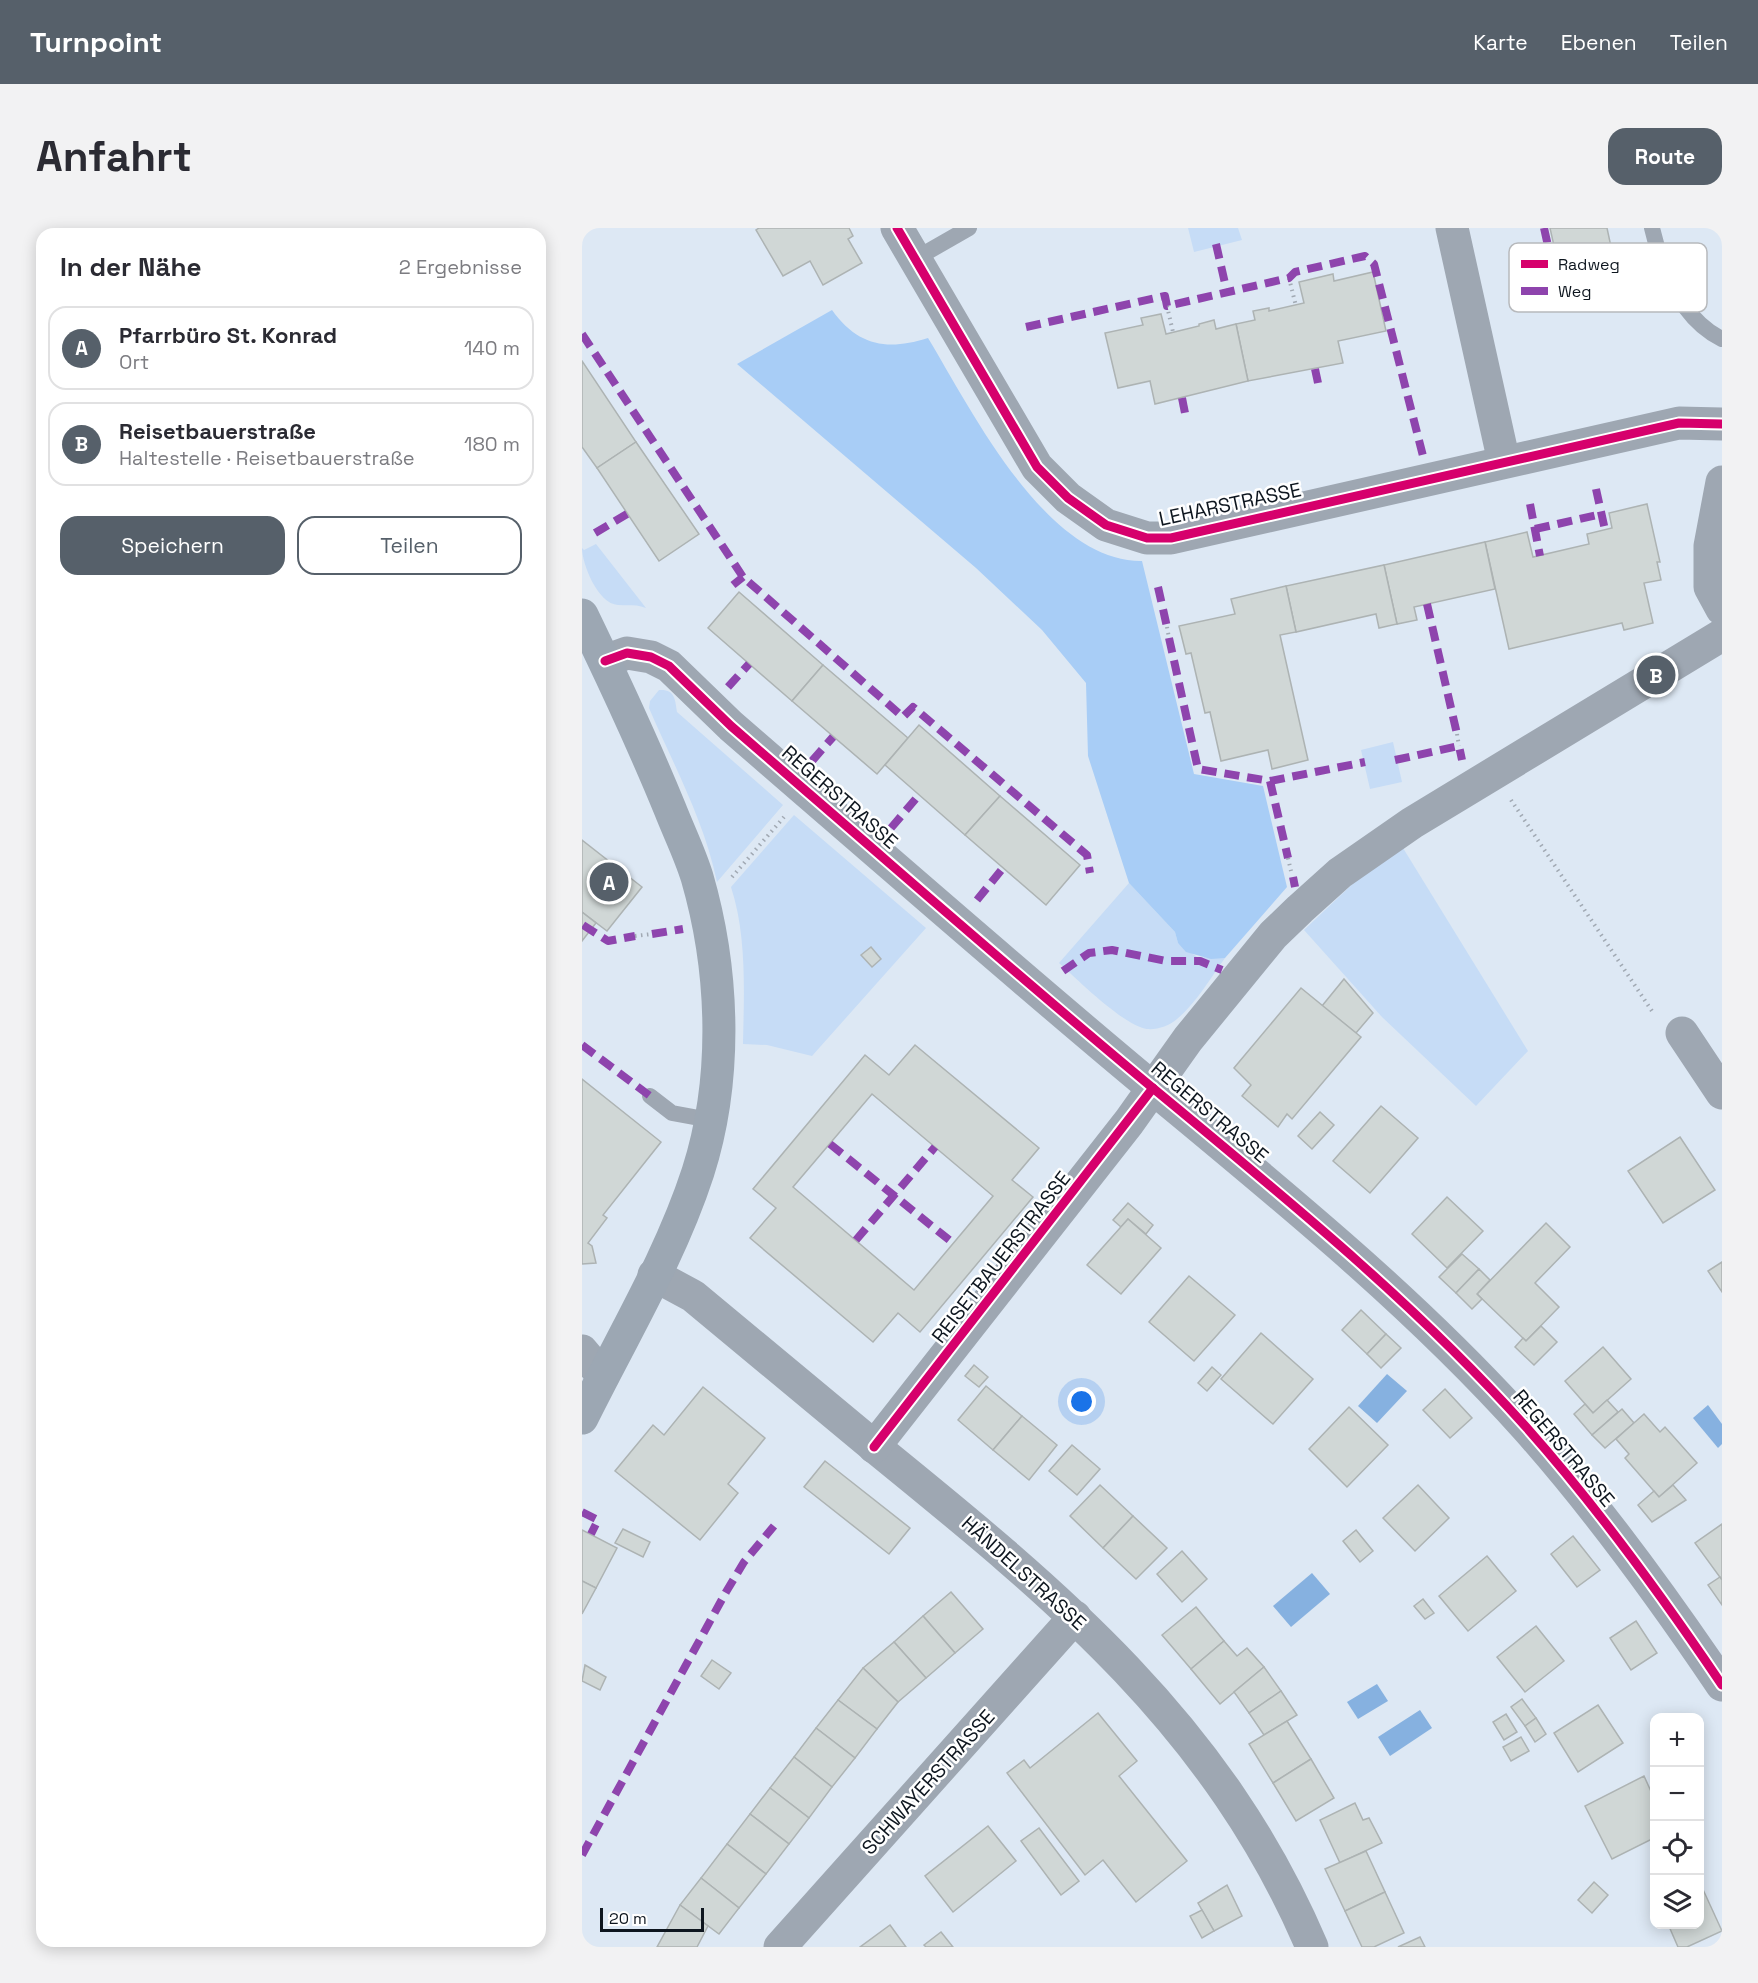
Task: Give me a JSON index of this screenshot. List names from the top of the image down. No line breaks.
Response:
{"streets":{"street":["LEHARSTRASSE","REGERSTRASSE","REISETBAUERSTRASSE","HÄNDELSTRASSE","SCHWAYERSTRASSE"]},"crossings":[["REGERSTRASSE","REISETBAUERSTRASSE"],["REISETBAUERSTRASSE","HÄNDELSTRASSE"],["HÄNDELSTRASSE","SCHWAYERSTRASSE"]],"legend":["Radweg","Weg"],"scale_bar":"20 m","page":{"header":"Turnpoint","nav":["Karte","Ebenen","Teilen"],"buttons":["Route",["Speichern","Teilen"]],"title":"Anfahrt","heading":["In der Nähe","2 Ergebnisse"],"list":[{"mark":"A","name":"Pfarrbüro St. Konrad","note":"Ort","value":"140 m"},{"mark":"B","name":"Reisetbauerstraße","note":"Haltestelle · Reisetbauerstraße","value":"180 m"}],"pins":["B","A"],"map_buttons":["+","−"],"scale":"20 m"}}
